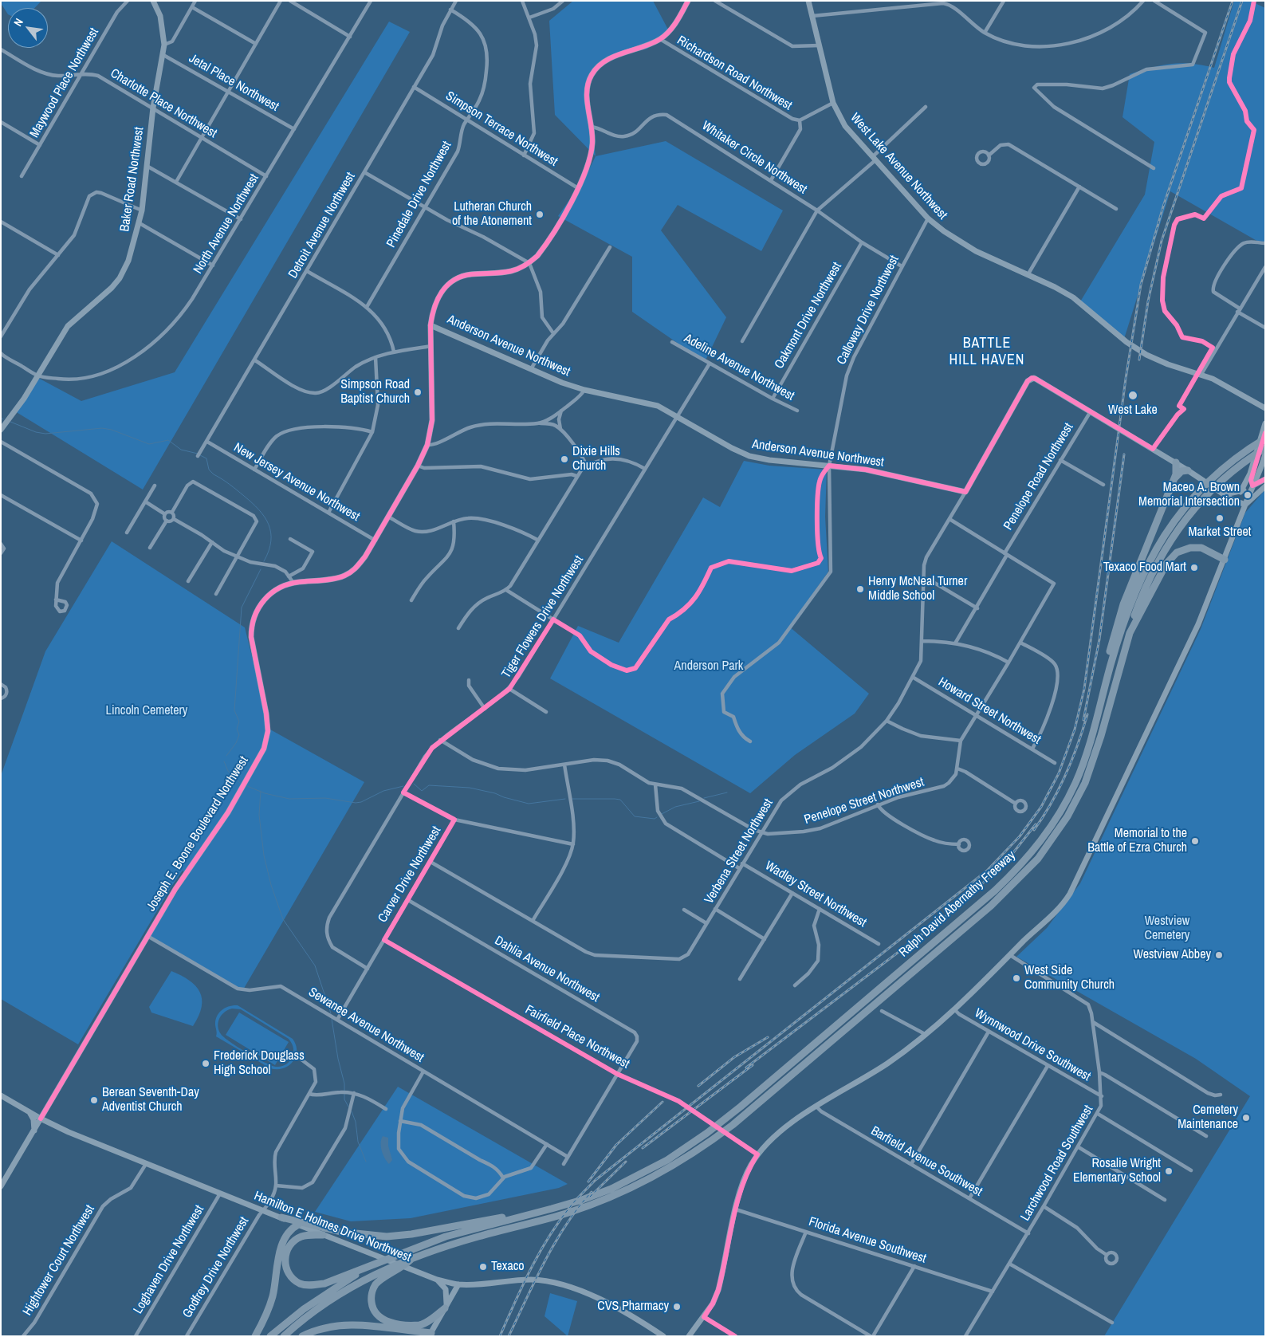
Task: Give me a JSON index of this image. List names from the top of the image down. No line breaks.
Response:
{"streets":{"highway":["Ralph David Abernathy Freeway"],"main road":["West Lake Avenue Northwest","Baker Road Northwest","Anderson Avenue Northwest","Joseph E. Boone Boulevard Northwest","Hamilton E Holmes Drive Northwest"],"street":["Richardson Road Northwest","Maywood Place Northwest","Jetal Place Northwest","Charlotte Place Northwest","Simpson Terrace Northwest","Whitaker Circle Northwest","Pinedale Drive Northwest","North Avenue Northwest","Detroit Avenue Northwest","Calloway Drive Northwest","Oakmont Drive Northwest","Adeline Avenue Northwest","Penelope Road Northwest","New Jersey Avenue Northwest","Tiger Flowers Drive Northwest","Howard Street Northwest","Penelope Street Northwest","Verbena Street Northwest","Carver Drive Northwest","Wadley Street Northwest","Dahlia Avenue Northwest","Sewanee Avenue Northwest","Fairfield Place Northwest","Wynnwood Drive Southwest","Barfield Avenue Southwest","Larchwood Road Southwest","Florida Avenue Southwest","Loghaven Drive Northwest","Hightower Court Northwest","Godfrey Drive Northwest"]},"crossings":[["Richardson Road Northwest","Joseph E. Boone Boulevard Northwest"],["Maywood Place Northwest","Charlotte Place Northwest"],["Jetal Place Northwest","Baker Road Northwest"],["Jetal Place Northwest","North Avenue Northwest"],["Charlotte Place Northwest","Baker Road Northwest"],["Charlotte Place Northwest","North Avenue Northwest"],["Simpson Terrace Northwest","Pinedale Drive Northwest"],["Simpson Terrace Northwest","Detroit Avenue Northwest"],["Simpson Terrace Northwest","Joseph E. Boone Boulevard Northwest"],["Whitaker Circle Northwest","Calloway Drive Northwest"],["Whitaker Circle Northwest","Oakmont Drive Northwest"],["Whitaker Circle Northwest","Joseph E. Boone Boulevard Northwest"],["West Lake Avenue Northwest","Calloway Drive Northwest"],["Baker Road Northwest","North Avenue Northwest"],["Pinedale Drive Northwest","Detroit Avenue Northwest"],["Detroit Avenue Northwest","New Jersey Avenue Northwest"],["Calloway Drive Northwest","Anderson Avenue Northwest"],["Oakmont Drive Northwest","Adeline Avenue Northwest"],["Anderson Avenue Northwest","Tiger Flowers Drive Northwest"],["Anderson Avenue Northwest","Joseph E. Boone Boulevard Northwest"],["Anderson Avenue Northwest","Verbena Street Northwest"],["Adeline Avenue Northwest","Tiger Flowers Drive Northwest"],["Penelope Road Northwest","Penelope Street Northwest"],["New Jersey Avenue Northwest","Joseph E. Boone Boulevard Northwest"],["Tiger Flowers Drive Northwest","Carver Drive Northwest"],["Howard Street Northwest","Penelope Street Northwest"],["Howard Street Northwest","Verbena Street Northwest"],["Penelope Street Northwest","Verbena Street Northwest"],["Joseph E. Boone Boulevard Northwest","Sewanee Avenue Northwest"],["Joseph E. Boone Boulevard Northwest","Hamilton E Holmes Drive Northwest"],["Verbena Street Northwest","Carver Drive Northwest"],["Verbena Street Northwest","Wadley Street Northwest"],["Carver Drive Northwest","Dahlia Avenue Northwest"],["Carver Drive Northwest","Sewanee Avenue Northwest"],["Carver Drive Northwest","Fairfield Place Northwest"],["Dahlia Avenue Northwest","Fairfield Place Northwest"],["Wynnwood Drive Southwest","Larchwood Road Southwest"],["Barfield Avenue Southwest","Larchwood Road Southwest"],["Larchwood Road Southwest","Florida Avenue Southwest"],["Hamilton E Holmes Drive Northwest","Loghaven Drive Northwest"],["Hamilton E Holmes Drive Northwest","Hightower Court Northwest"],["Hamilton E Holmes Drive Northwest","Godfrey Drive Northwest"]],"districts":["BATTLE HILL HAVEN"],"parks":["Anderson Park","Lincoln Cemetery","Westview Cemetery"],"places":["Lutheran Church of the Atonement","Simpson Road Baptist Church","West Lake","Dixie Hills Church","Maceo A. Brown Memorial Intersection","Market Street","Texaco Food Mart","Henry McNeal Turner Middle School","Memorial to the Battle of Ezra Church","Westview Abbey","West Side Community Church","Frederick Douglass High School","Berean Seventh-Day Adventist Church","Cemetery Maintenance","Rosalie Wright Elementary School","Texaco","CVS Pharmacy"],"north":"top left"}
